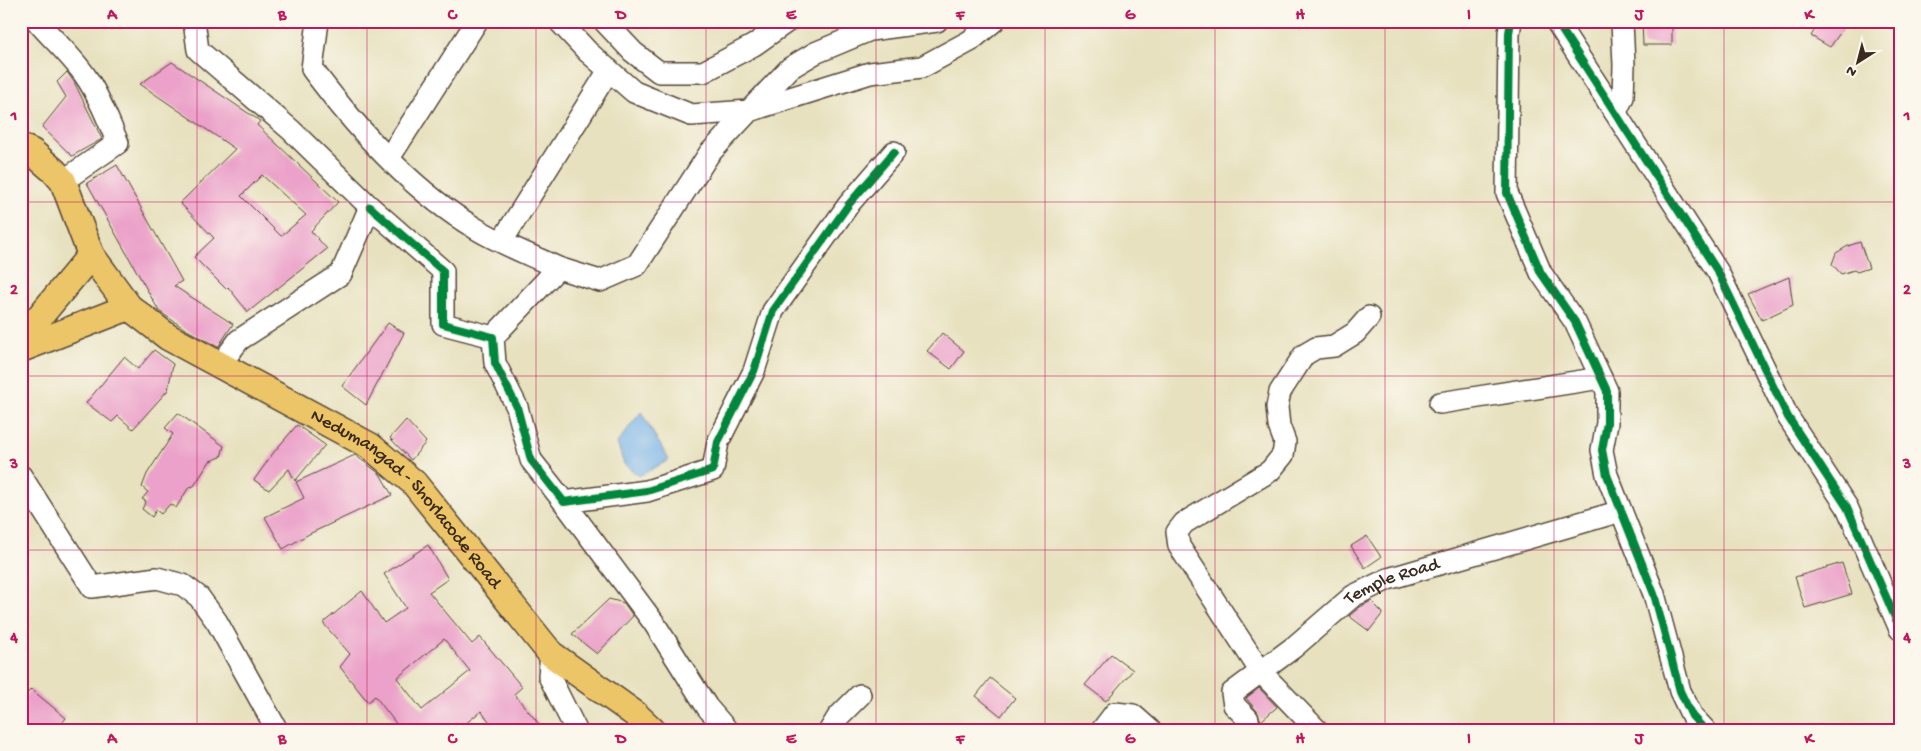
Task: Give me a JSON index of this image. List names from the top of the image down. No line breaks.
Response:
{"streets":{"main road":["Nedumangad - Shorlacode Road"],"street":["Temple Road"]},"north":"bottom left","grid":{"columns":["A","B","C","D","E","F","G","H","I","J","K"],"rows":["1","2","3","4"]}}
